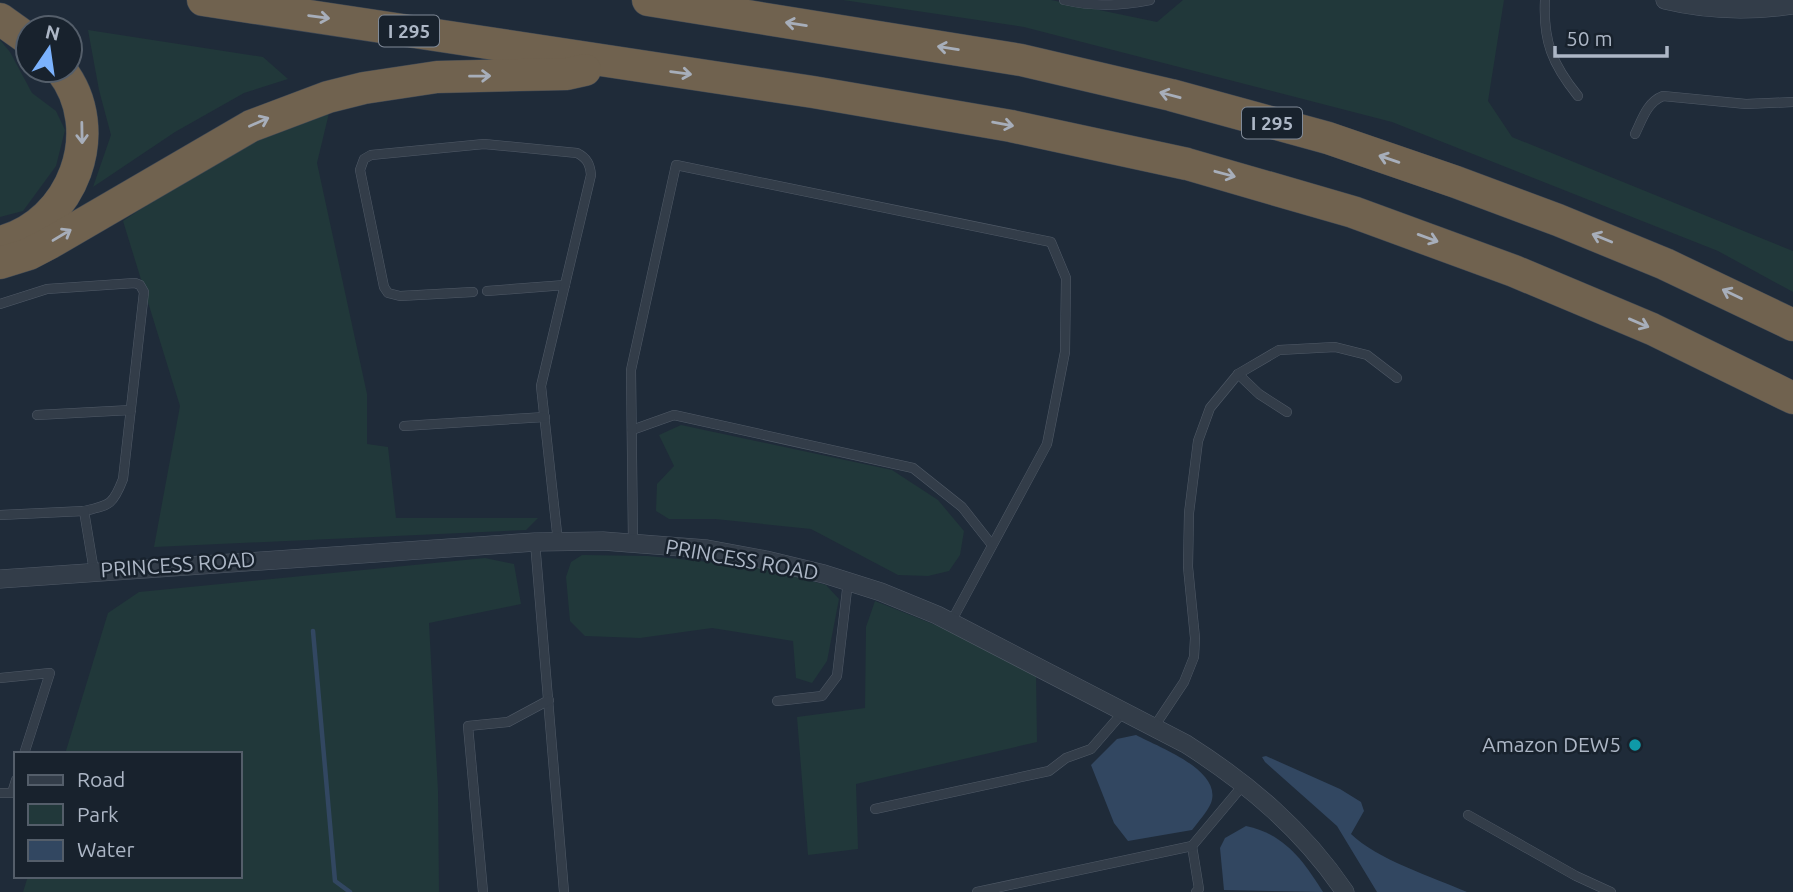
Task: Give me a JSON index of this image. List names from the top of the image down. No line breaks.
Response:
{"streets":{"highway":["I 295"],"street":["PRINCESS ROAD"]},"places":["Amazon DEW5"],"legend":["Road","Park","Water"],"scale_bar":"50 m","north":"top"}
